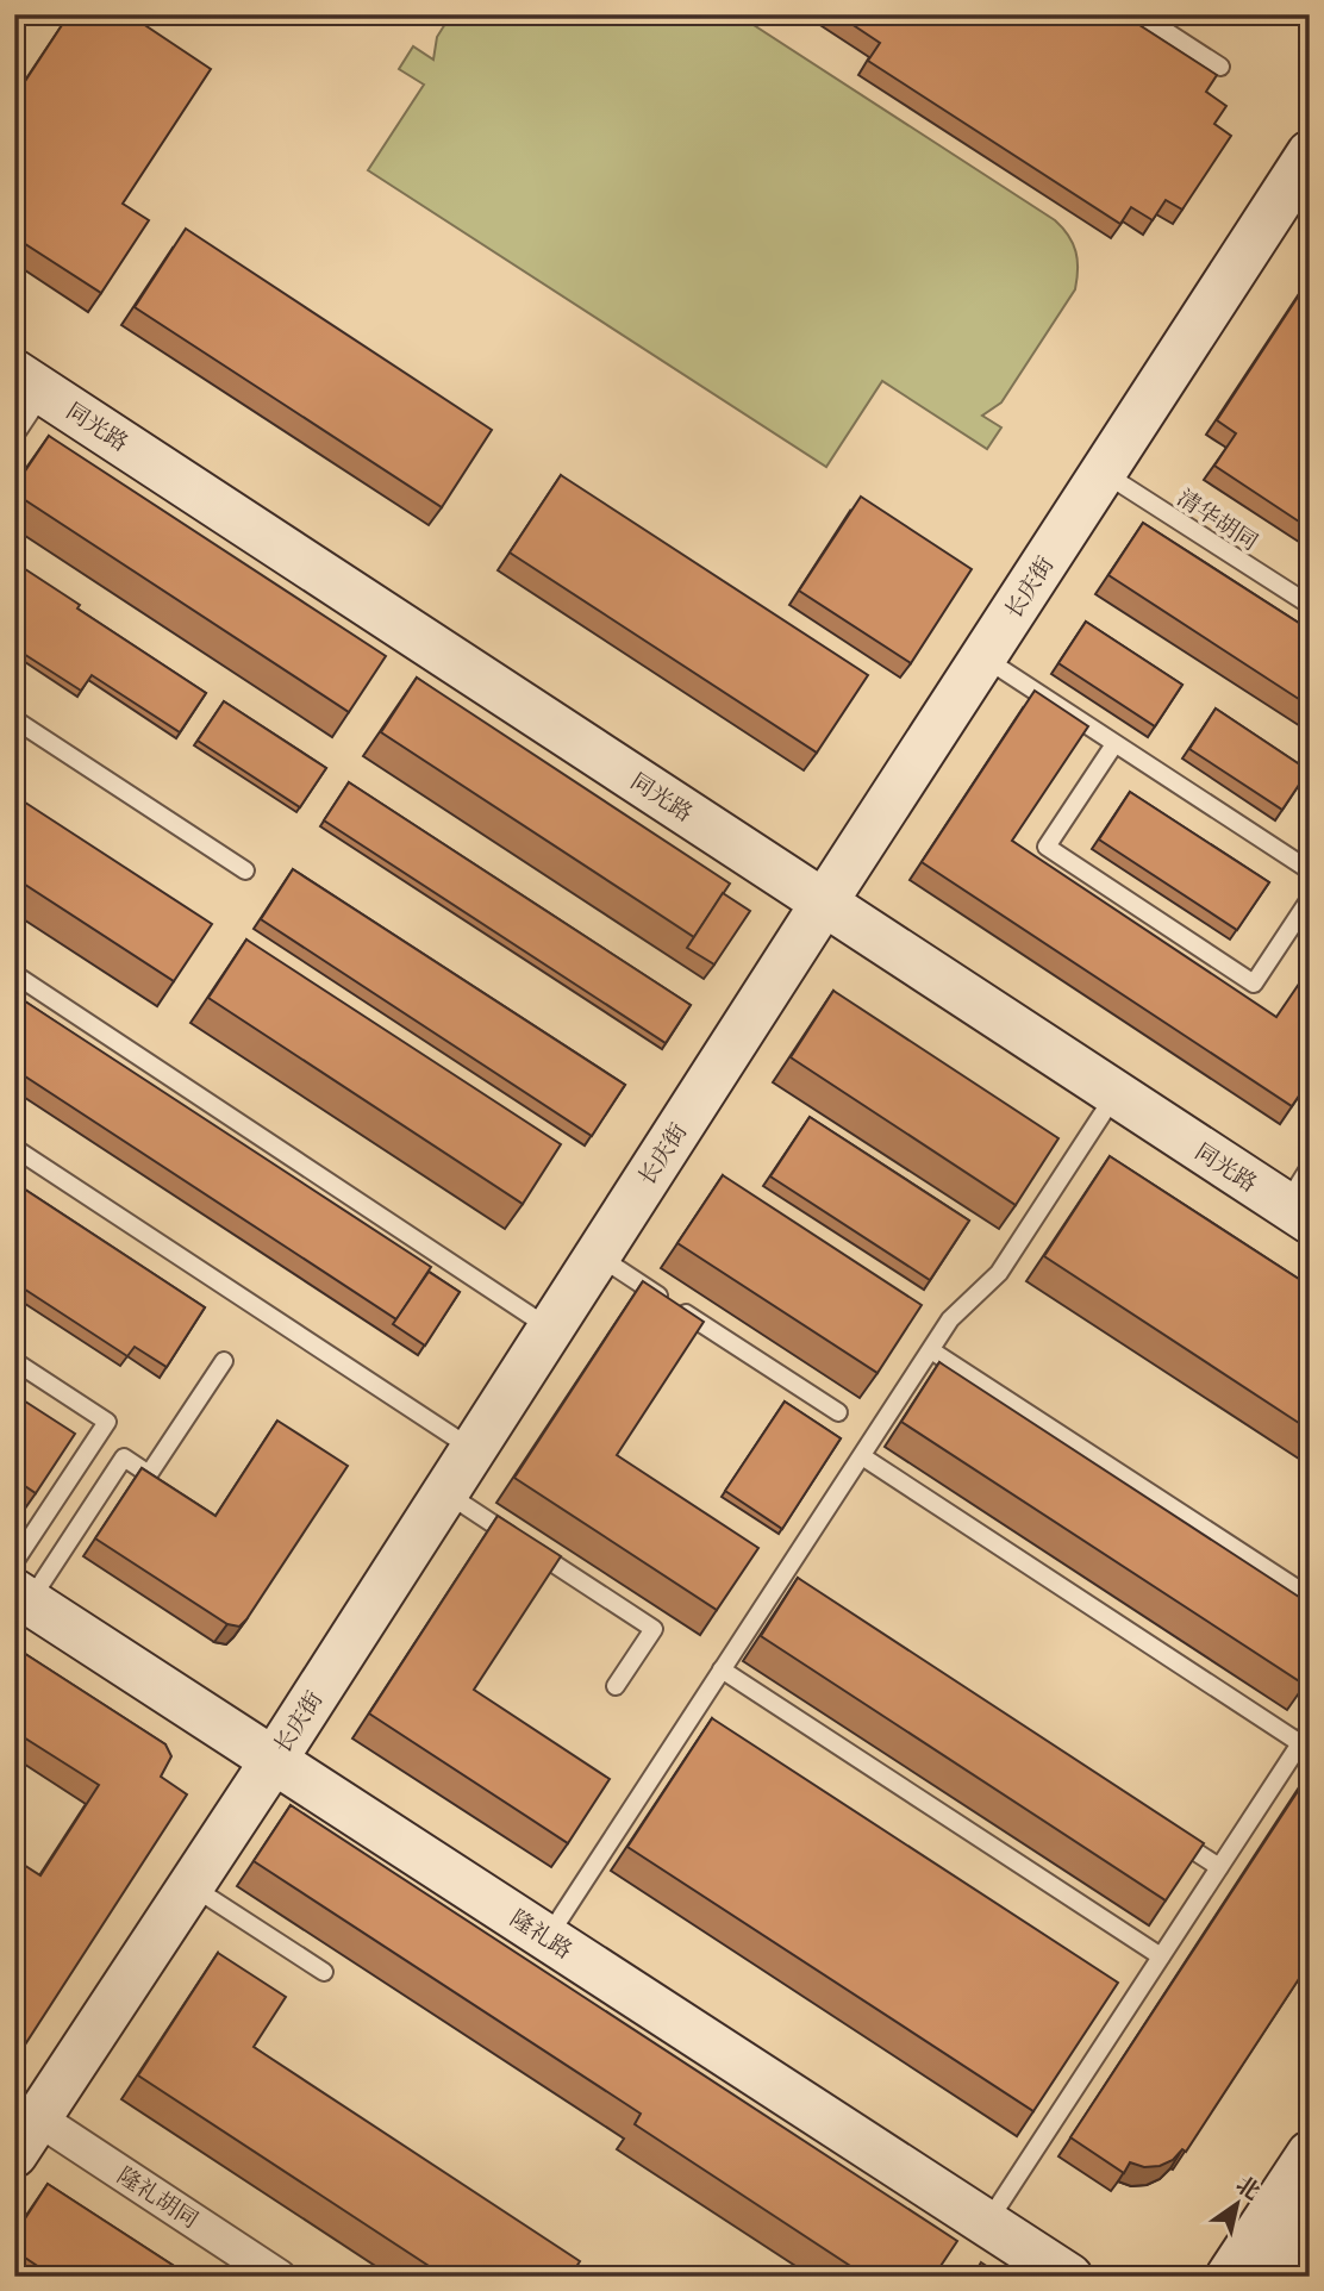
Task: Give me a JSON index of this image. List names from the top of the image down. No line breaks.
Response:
{"streets":{"street":["同光路","长庆街","隆礼路","隆礼胡同"],"lane":["清华胡同"]},"crossings":[["同光路","长庆街"],["清华胡同","长庆街"],["长庆街","隆礼路"],["长庆街","隆礼胡同"]],"north":"top right"}
